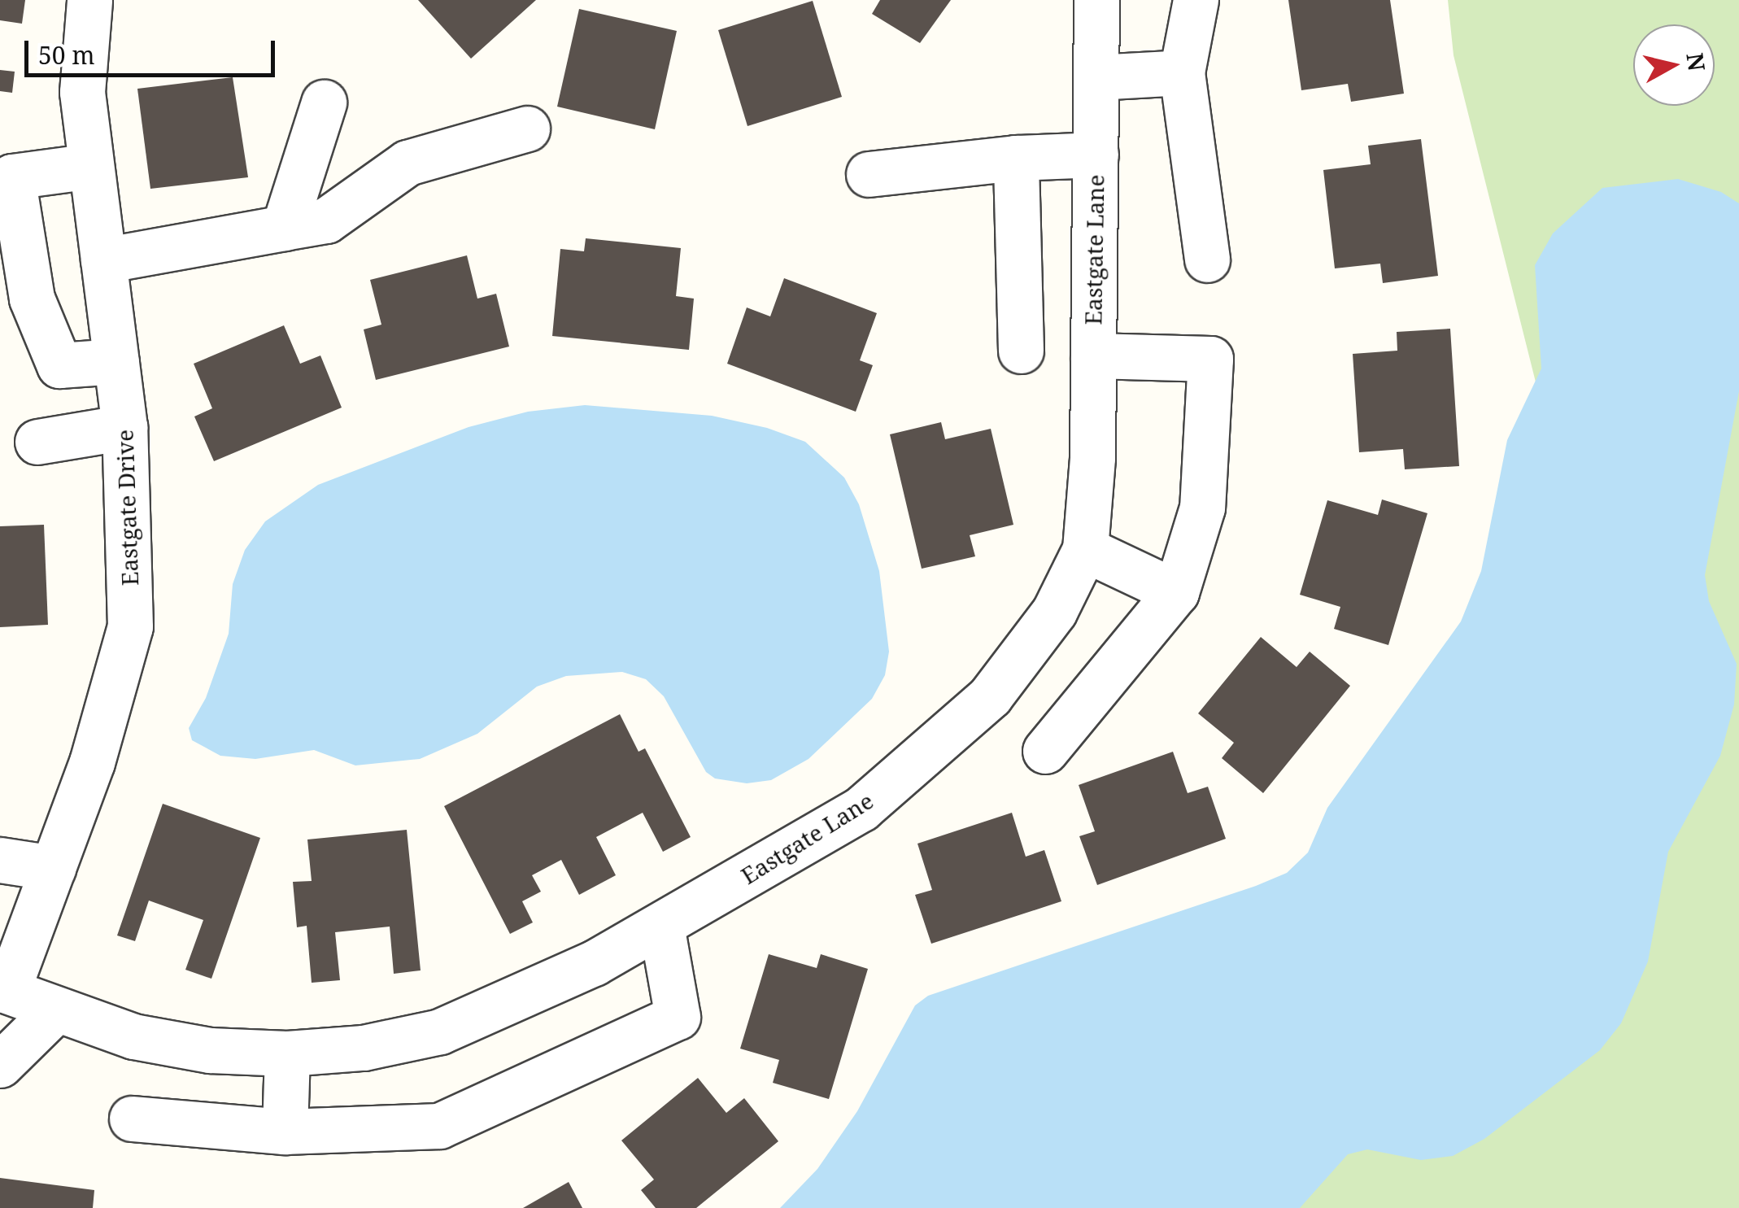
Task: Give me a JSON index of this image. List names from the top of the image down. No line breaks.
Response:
{"streets":{"street":["Eastgate Lane","Eastgate Drive"]},"crossings":[["Eastgate Lane","Eastgate Drive"]],"scale_bar":"50 m","north":"right"}
